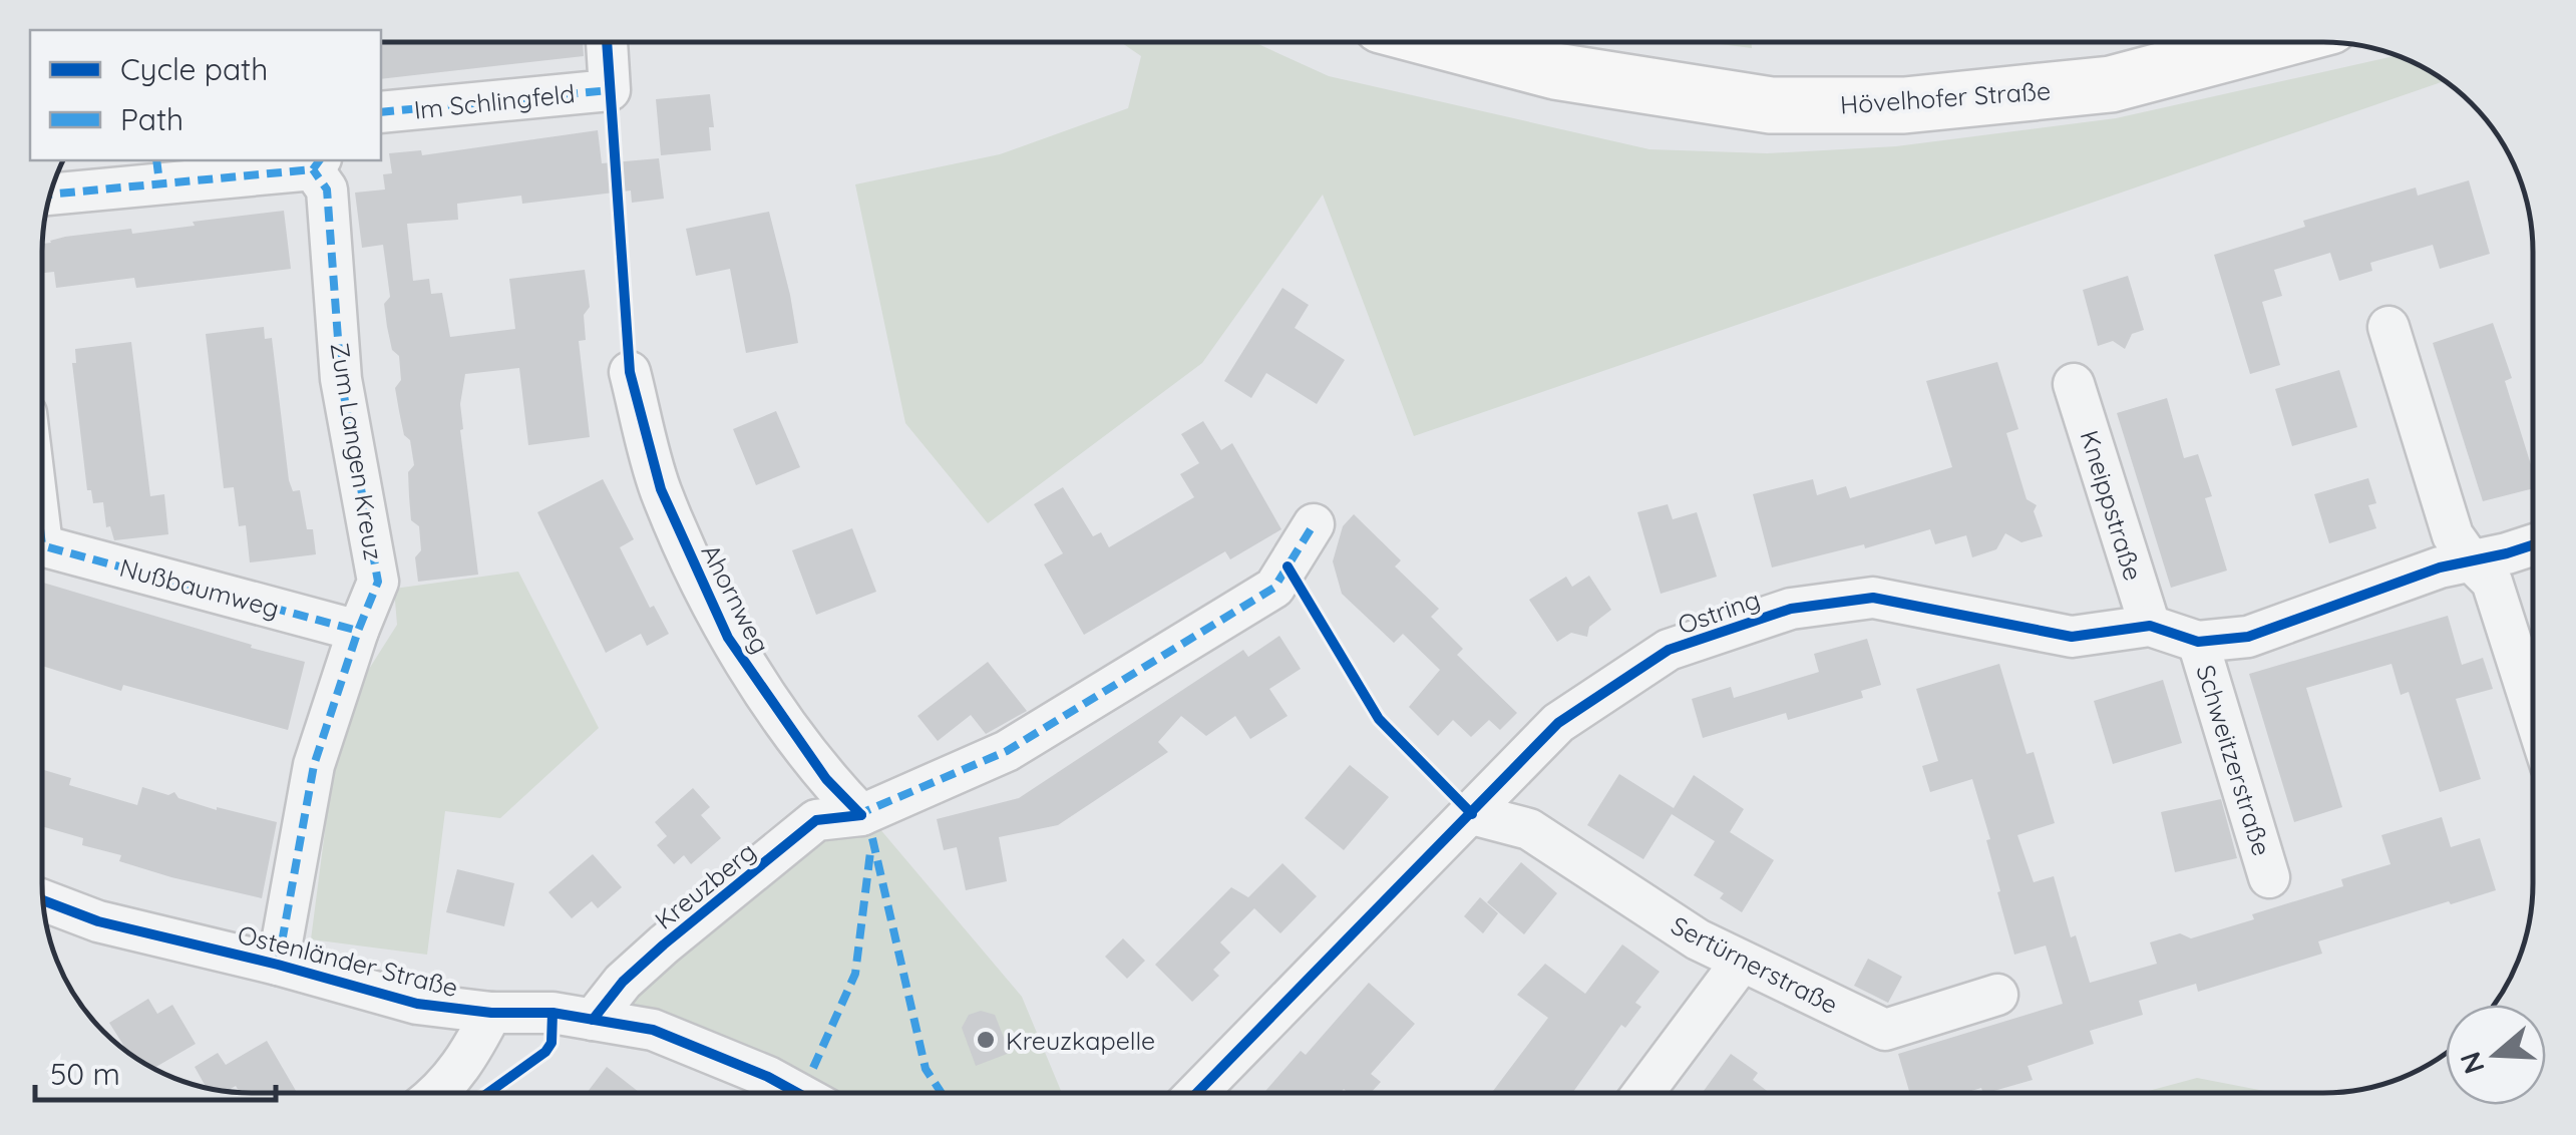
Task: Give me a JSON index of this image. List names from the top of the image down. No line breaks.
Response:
{"streets":{"main road":["Hövelhofer Straße"],"street":["Im Schlingfeld","Zum Langen Kreuz","Kneippstraße","Nußbaumweg","Ahornweg","Ostring","Schweitzerstraße","Kreuzberg","Ostenländer Straße","Sertürnerstraße"]},"crossings":[["Zum Langen Kreuz","Nußbaumweg"],["Zum Langen Kreuz","Ostenländer Straße"],["Kneippstraße","Ostring"],["Ahornweg","Kreuzberg"],["Ostring","Schweitzerstraße"],["Ostring","Sertürnerstraße"],["Kreuzberg","Ostenländer Straße"]],"places":["Kreuzkapelle"],"legend":["Cycle path","Path"],"scale_bar":"50 m","north":"left"}
